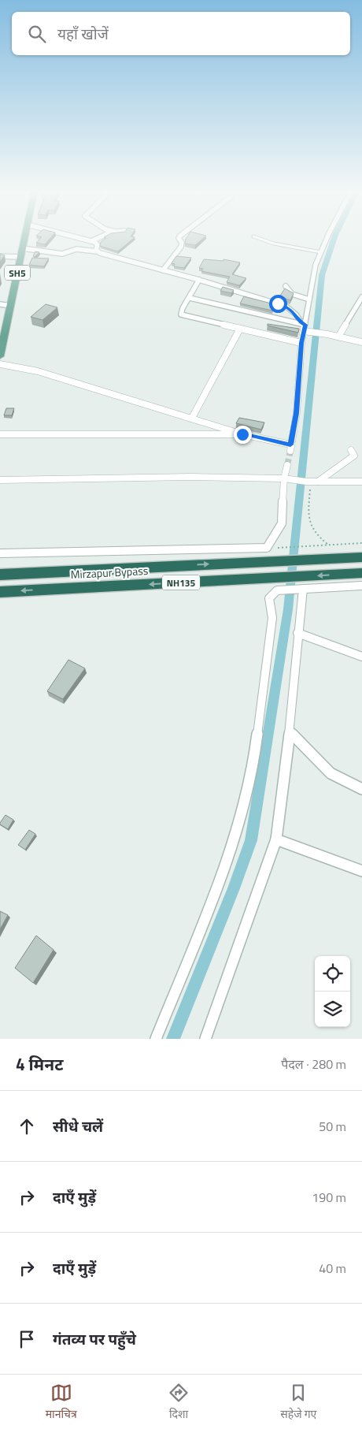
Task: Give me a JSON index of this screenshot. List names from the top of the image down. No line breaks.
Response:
{"streets":{"highway":["Mirzapur Bypass","NH135"],"main road":["SH5"]},"page":{"search":"यहाँ खोजें","heading":["4 मिनट","पैदल · 280 m"],"list":[["सीधे चलें","50 m"],["दाएँ मुड़ें","190 m"],["दाएँ मुड़ें","40 m"],"गंतव्य पर पहुँचे"],"nav":["मानचित्र","दिशा","सहेजे गए"]}}
